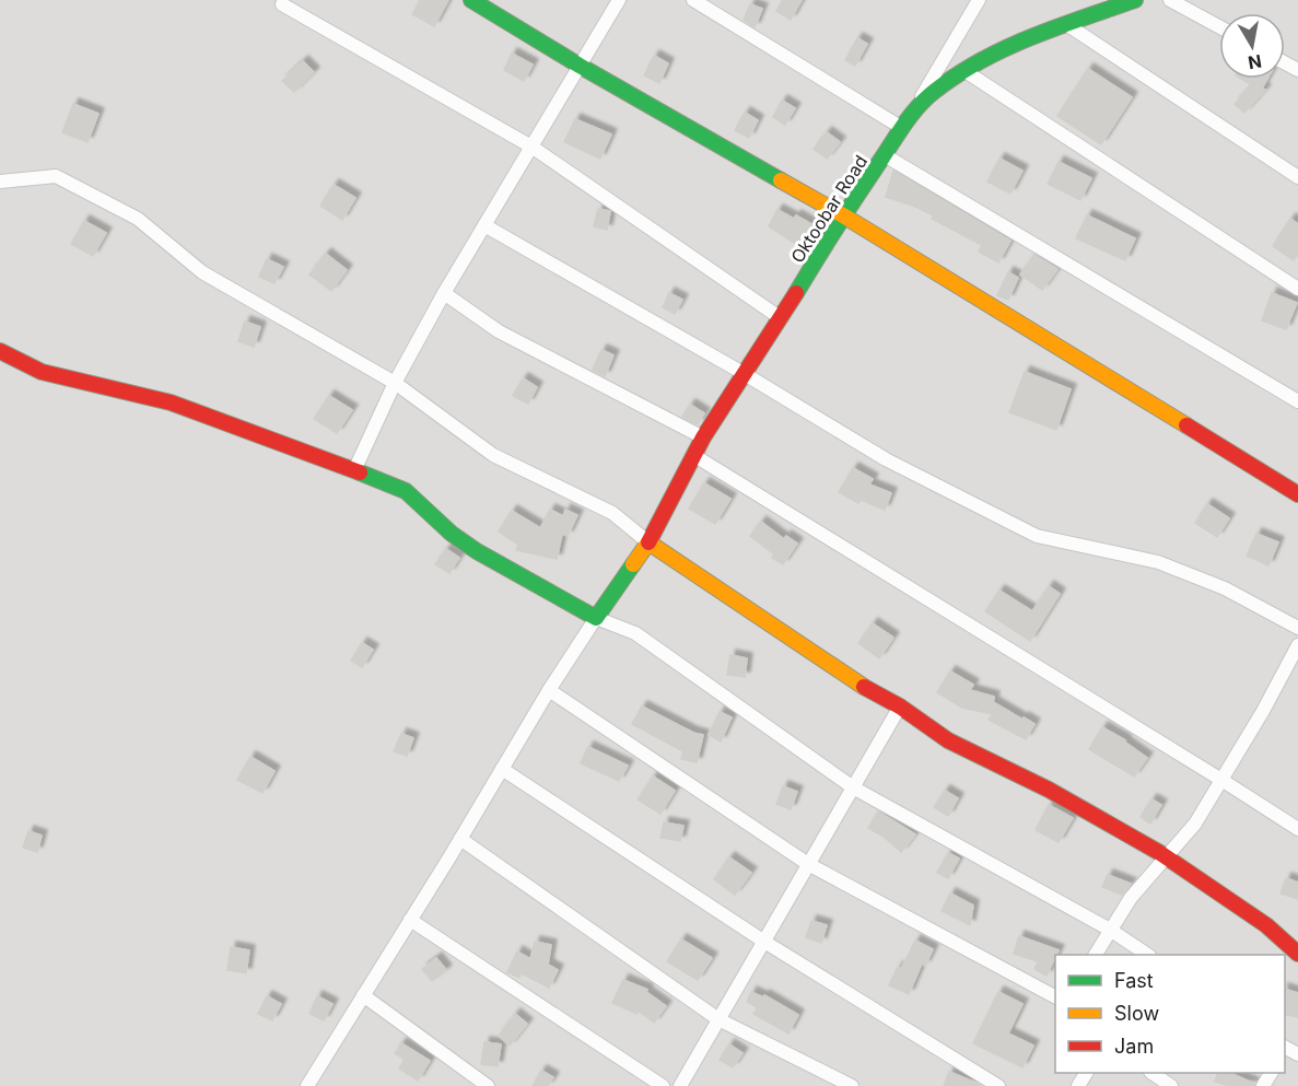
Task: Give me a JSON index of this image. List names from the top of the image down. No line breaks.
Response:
{"streets":{"street":["Oktoobar Road"]},"legend":["Fast","Slow","Jam"],"north":"bottom"}
